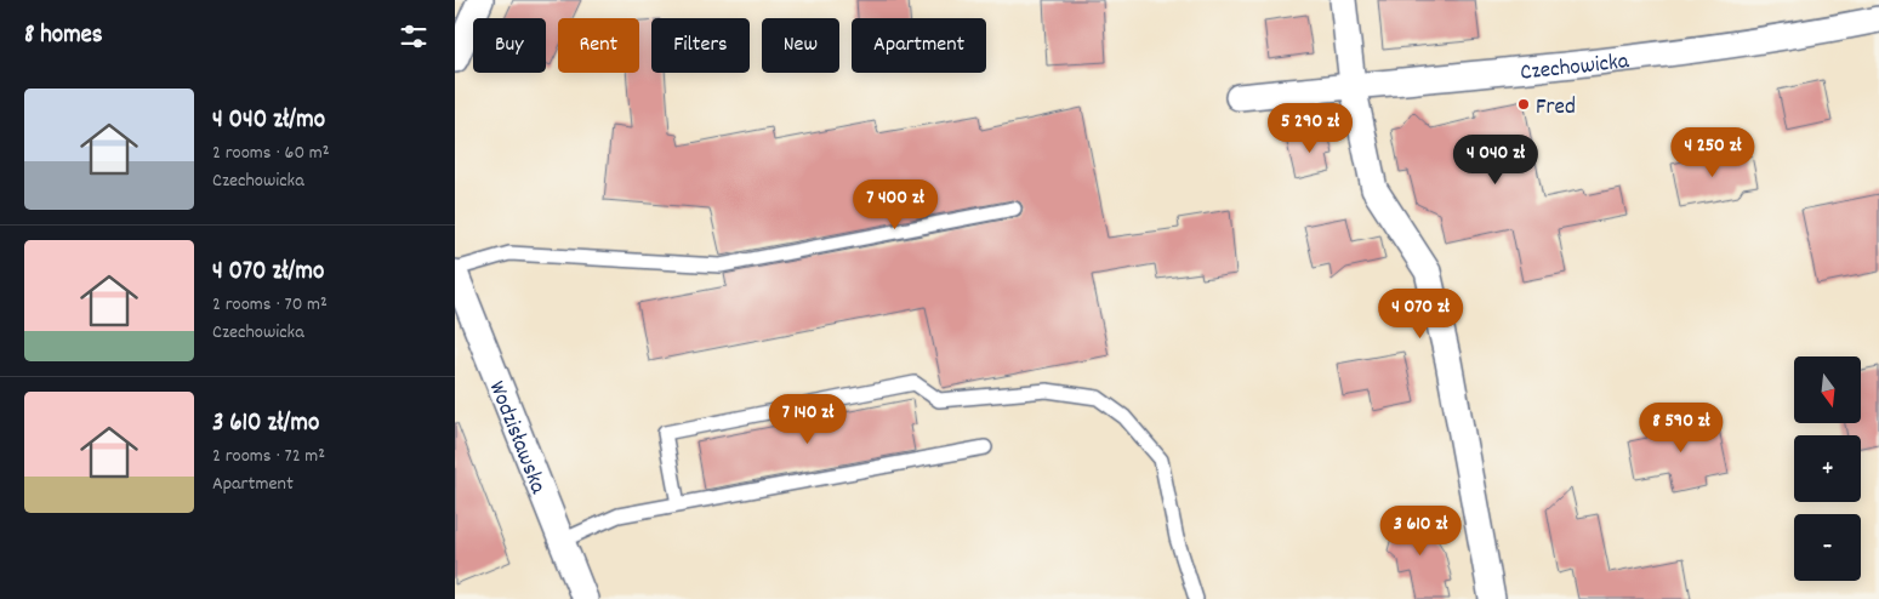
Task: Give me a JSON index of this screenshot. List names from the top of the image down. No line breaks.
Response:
{"streets":{"street":["Czechowicka","Wodzisławska"]},"places":["Fred"],"north":"bottom","page":{"heading":"8 homes","chip":["Buy","Rent","Filters","New","Apartment"],"list":[{"name":"4 040 zł/mo","note":"2 rooms · 60 m² · Czechowicka"},{"name":"4 070 zł/mo","note":"2 rooms · 70 m² · Czechowicka"},{"name":"3 610 zł/mo","note":"2 rooms · 72 m² · Apartment"}],"price":["5 290 zł","4 250 zł","4 040 zł","7 400 zł","4 070 zł","7 140 zł","8 590 zł","3 610 zł"],"map_buttons":["+","−"]}}
